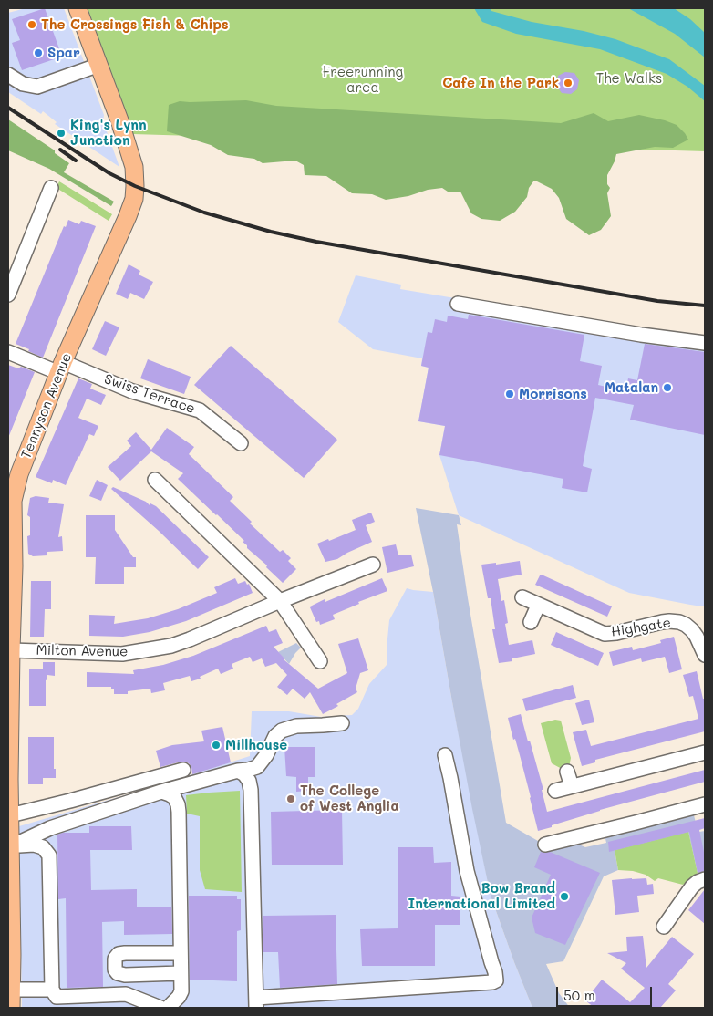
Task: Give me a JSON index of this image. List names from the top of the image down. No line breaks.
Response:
{"streets":{"main road":["Tennyson Avenue"],"street":["Swiss Terrace","Highgate","Milton Avenue"]},"crossings":[["Swiss Terrace","Tennyson Avenue"],["Tennyson Avenue","Milton Avenue"]],"parks":["Freerunning area","The Walks"],"places":["The Crossings Fish & Chips","Spar","Cafe In the Park","King's Lynn Junction","Matalan","Morrisons","Millhouse","The College of West Anglia","Bow Brand International Limited"],"scale_bar":"50 m"}
